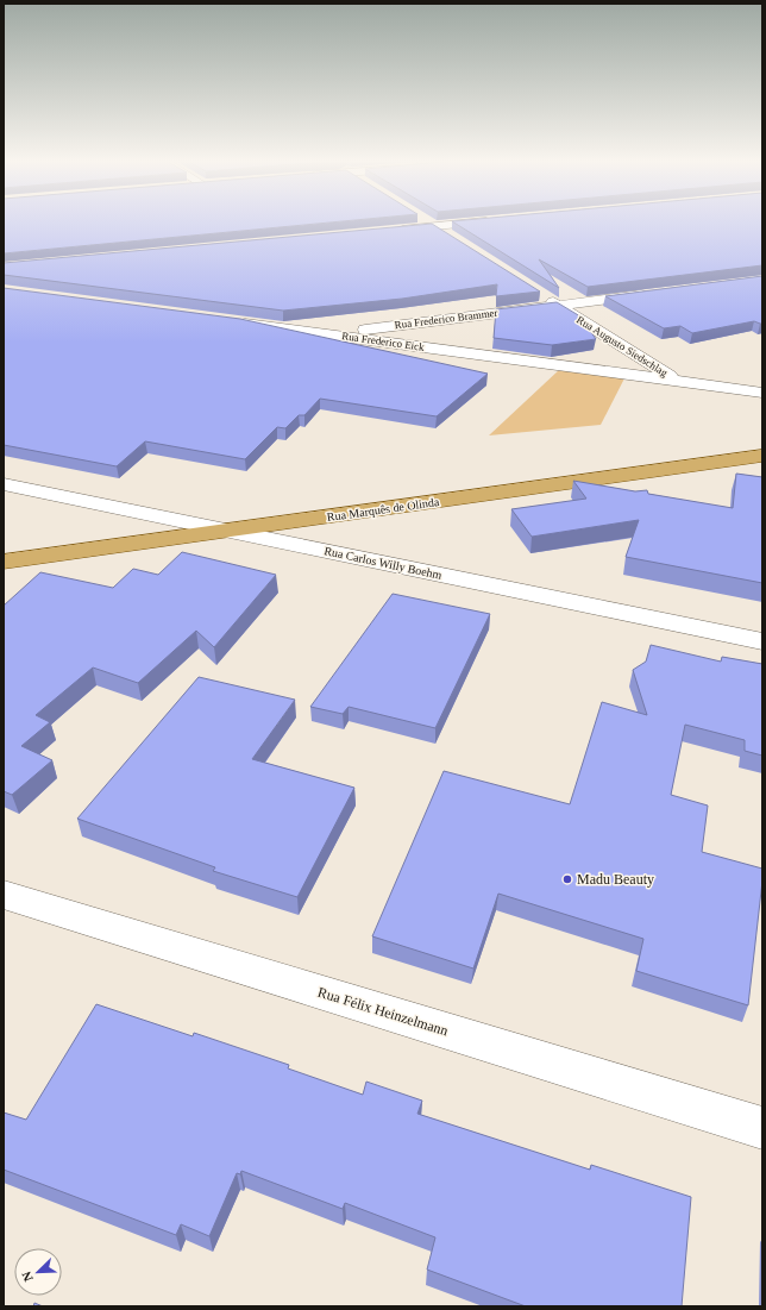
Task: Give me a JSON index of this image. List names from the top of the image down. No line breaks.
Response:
{"streets":{"main road":["Rua Marquês de Olinda"],"street":["Rua Frederico Brammer","Rua Frederico Eick","Rua Augusto Siedschlag","Rua Carlos Willy Boehm","Rua Félix Heinzelmann"]},"crossings":[["Rua Frederico Brammer","Rua Frederico Eick"],["Rua Frederico Brammer","Rua Augusto Siedschlag"],["Rua Frederico Eick","Rua Augusto Siedschlag"],["Rua Marquês de Olinda","Rua Carlos Willy Boehm"]],"places":["Madu Beauty"],"north":"bottom left"}
